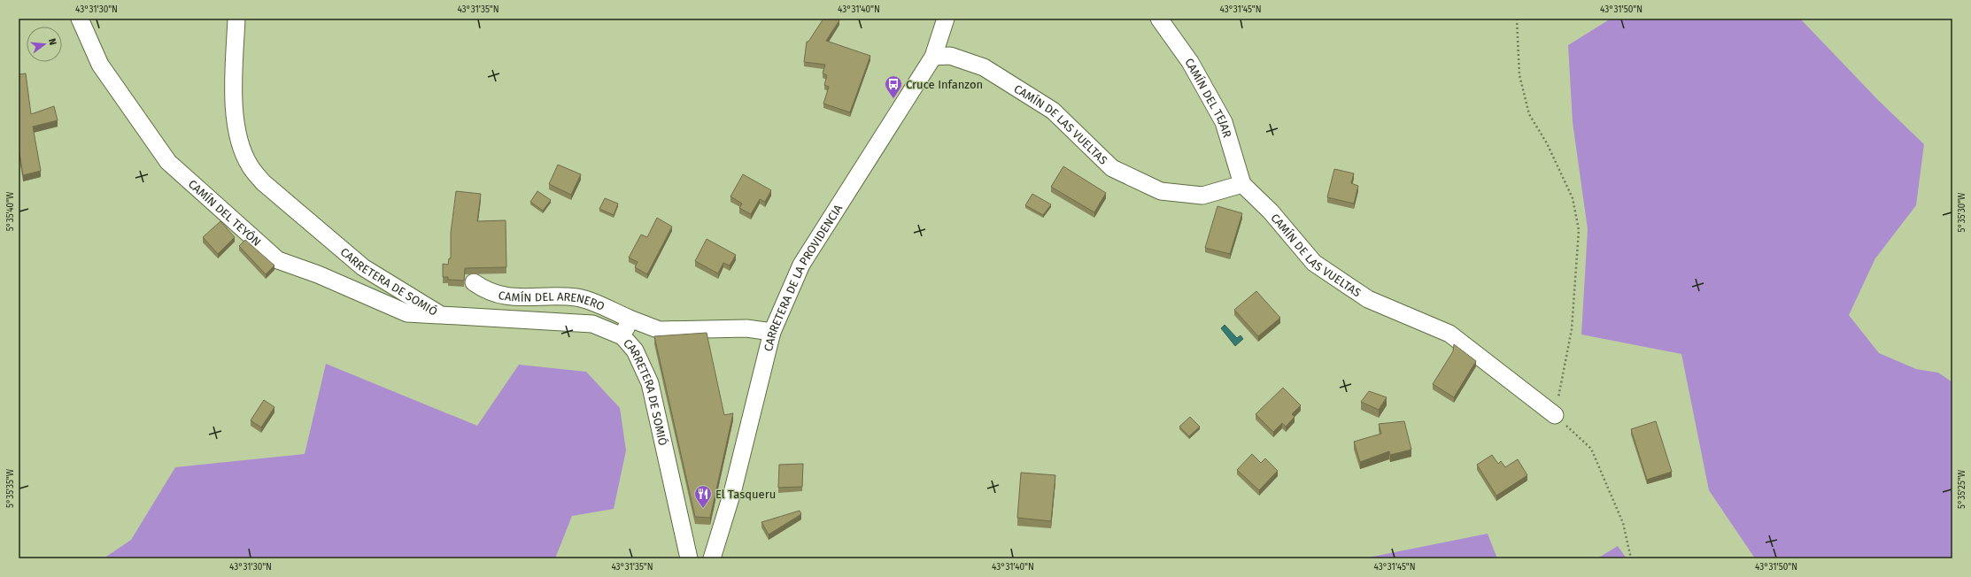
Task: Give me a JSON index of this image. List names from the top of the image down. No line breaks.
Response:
{"streets":{"street":["CAMÍN DEL TEJAR","CAMÍN DE LAS VUELTAS","CAMÍN DEL TEYÓN","CARRETERA DE LA PROVIDENCIA","CARRETERA DE SOMIÓ","CAMÍN DEL ARENERO"]},"crossings":[["CAMÍN DEL TEJAR","CAMÍN DE LAS VUELTAS"],["CAMÍN DE LAS VUELTAS","CARRETERA DE LA PROVIDENCIA"],["CAMÍN DEL TEYÓN","CARRETERA DE SOMIÓ"],["CARRETERA DE LA PROVIDENCIA","CAMÍN DEL ARENERO"]],"places":{"bus stop":["Cruce Infanzon"],"restaurant":["El Tasqueru"]},"north":"right","coordinates":["43°31'30\"N","43°31'35\"N","43°31'40\"N","43°31'45\"N","43°31'50\"N","5°35'40\"W","5°35'30\"W","5°35'35\"W","5°35'25\"W"]}
